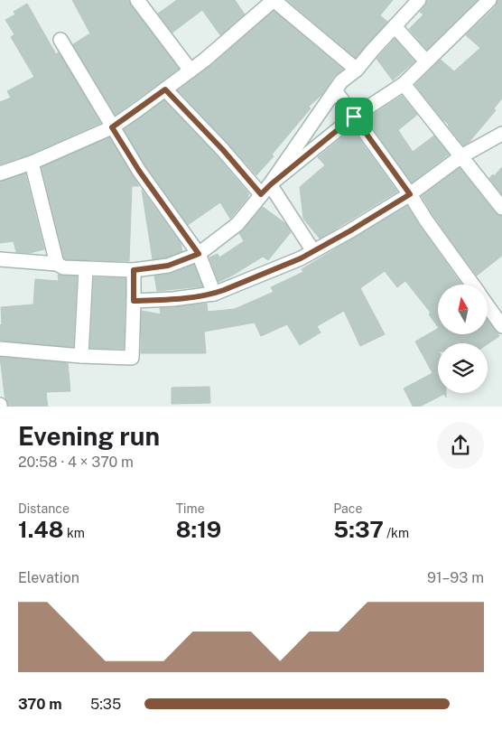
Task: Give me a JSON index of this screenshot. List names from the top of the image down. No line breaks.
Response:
{"north":"top","page":{"heading":["Evening run","20:58 · 4 × 370 m"],"stats":[["Distance","1.48 km"],["Time","8:19"],["Pace","5:37 /km"]],"chart":["Elevation","91–93 m"],"list":[{"name":"370 m","note":"5:35"}]}}
